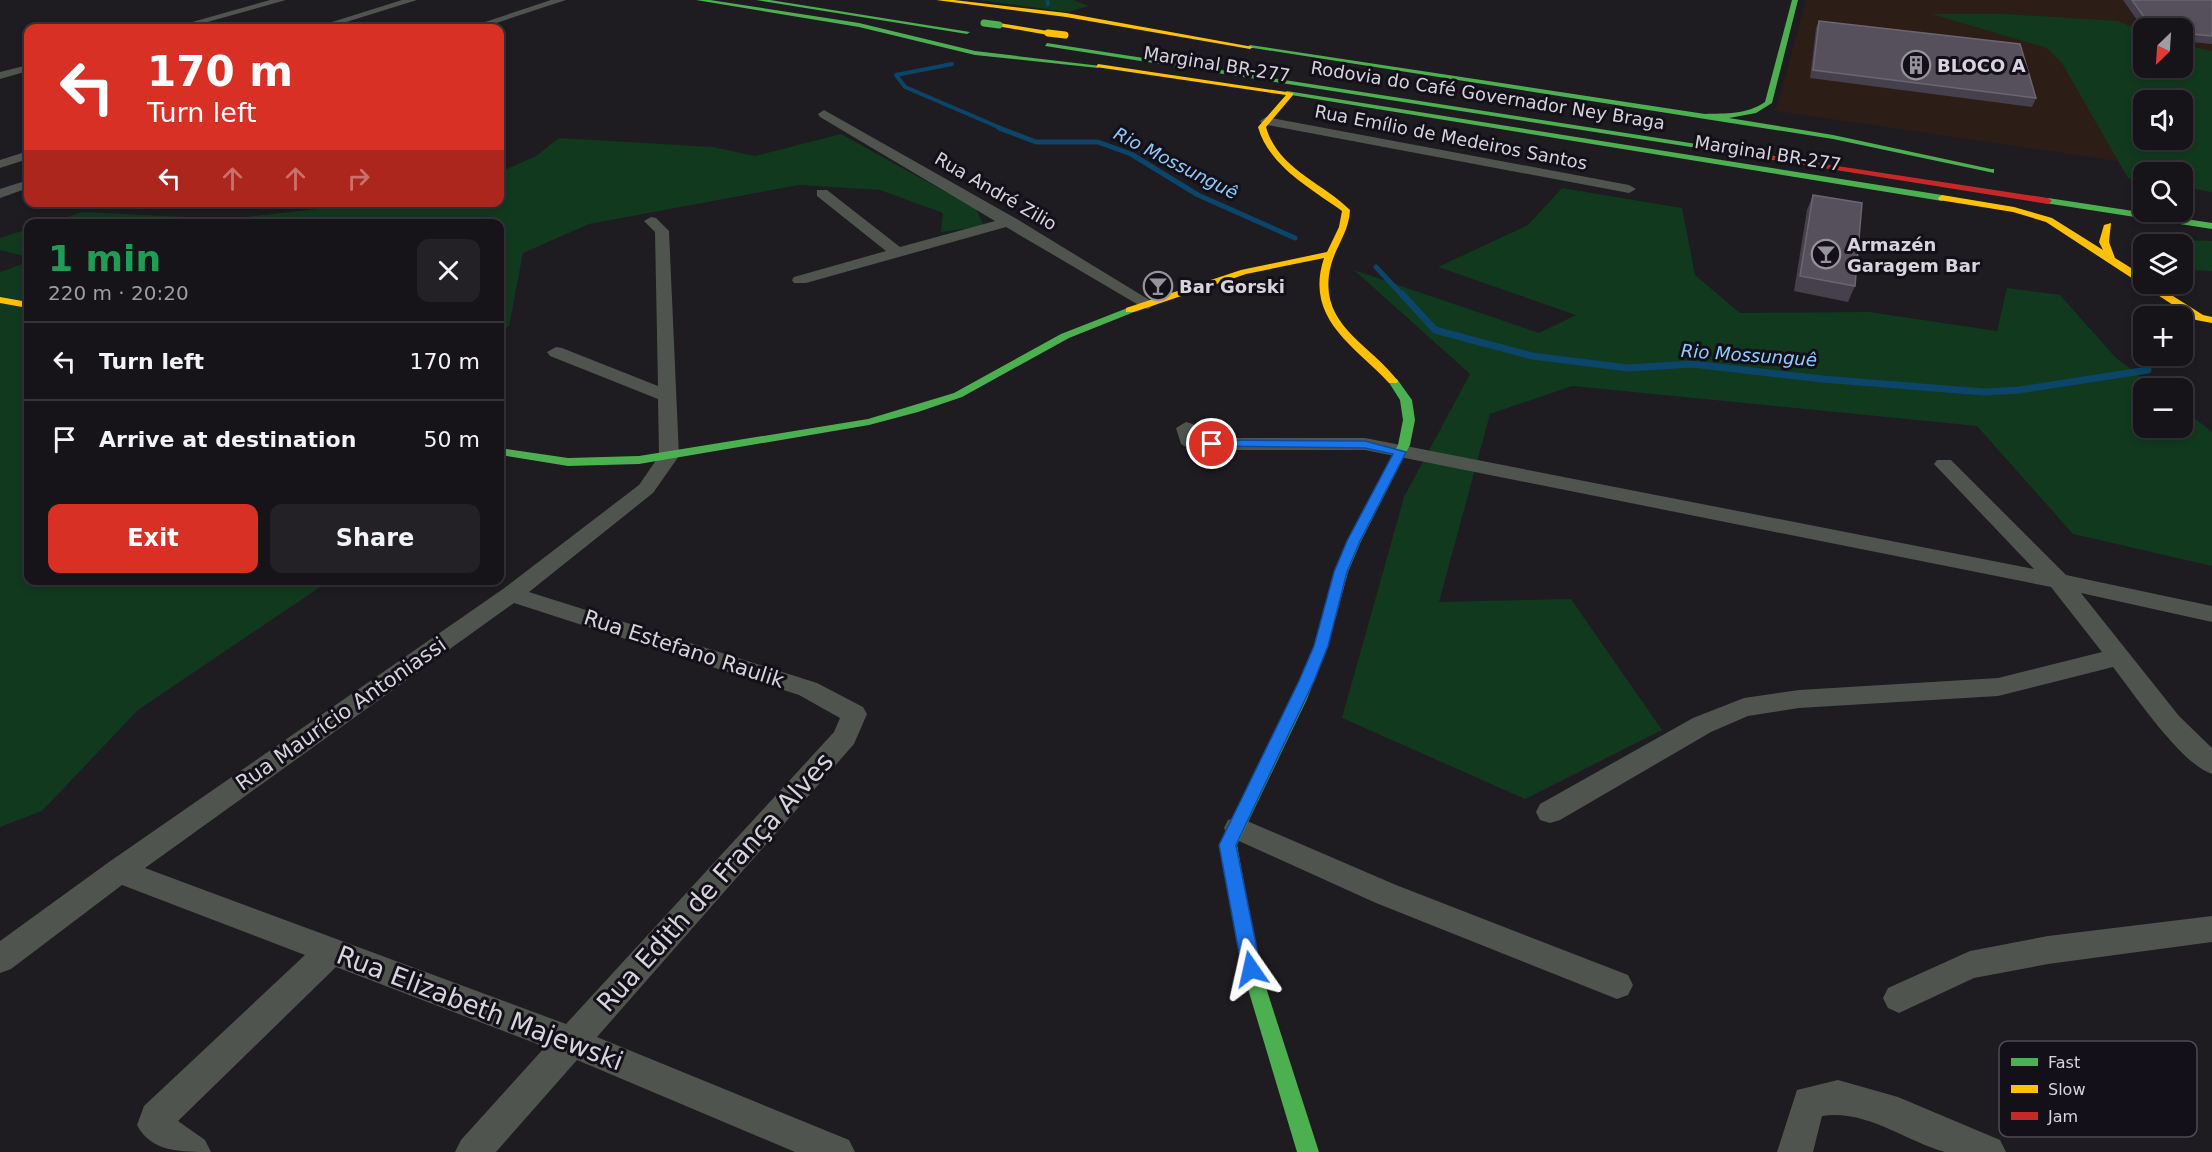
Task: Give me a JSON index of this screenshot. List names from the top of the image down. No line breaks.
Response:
{"streets":{"main road":["Marginal BR-277","Rodovia do Café Governador Ney Braga"],"street":["Rua Emílio de Medeiros Santos","Rua André Zilio","Rua Estefano Raulik","Rua Maurício Antoniassi","Rua Edith de França Alves","Rua Elizabeth Majewski"]},"crossings":[["Rua Estefano Raulik","Rua Maurício Antoniassi"],["Rua Estefano Raulik","Rua Edith de França Alves"],["Rua Maurício Antoniassi","Rua Elizabeth Majewski"],["Rua Edith de França Alves","Rua Elizabeth Majewski"]],"water":["Rio Mossunguê"],"places":{"building":["BLOCO A"],"bar":["Armazén Garagem Bar","Bar Gorski"]},"legend":["Fast","Slow","Jam"],"north":"bottom left","page":{"map_buttons":["+","−"],"turn":["170 m","Turn left"],"heading":["1 min","220 m · 20:20"],"list":[{"name":"Turn left","value":"170 m"},{"name":"Arrive at destination","value":"50 m"}],"buttons":["Exit","Share"]}}
